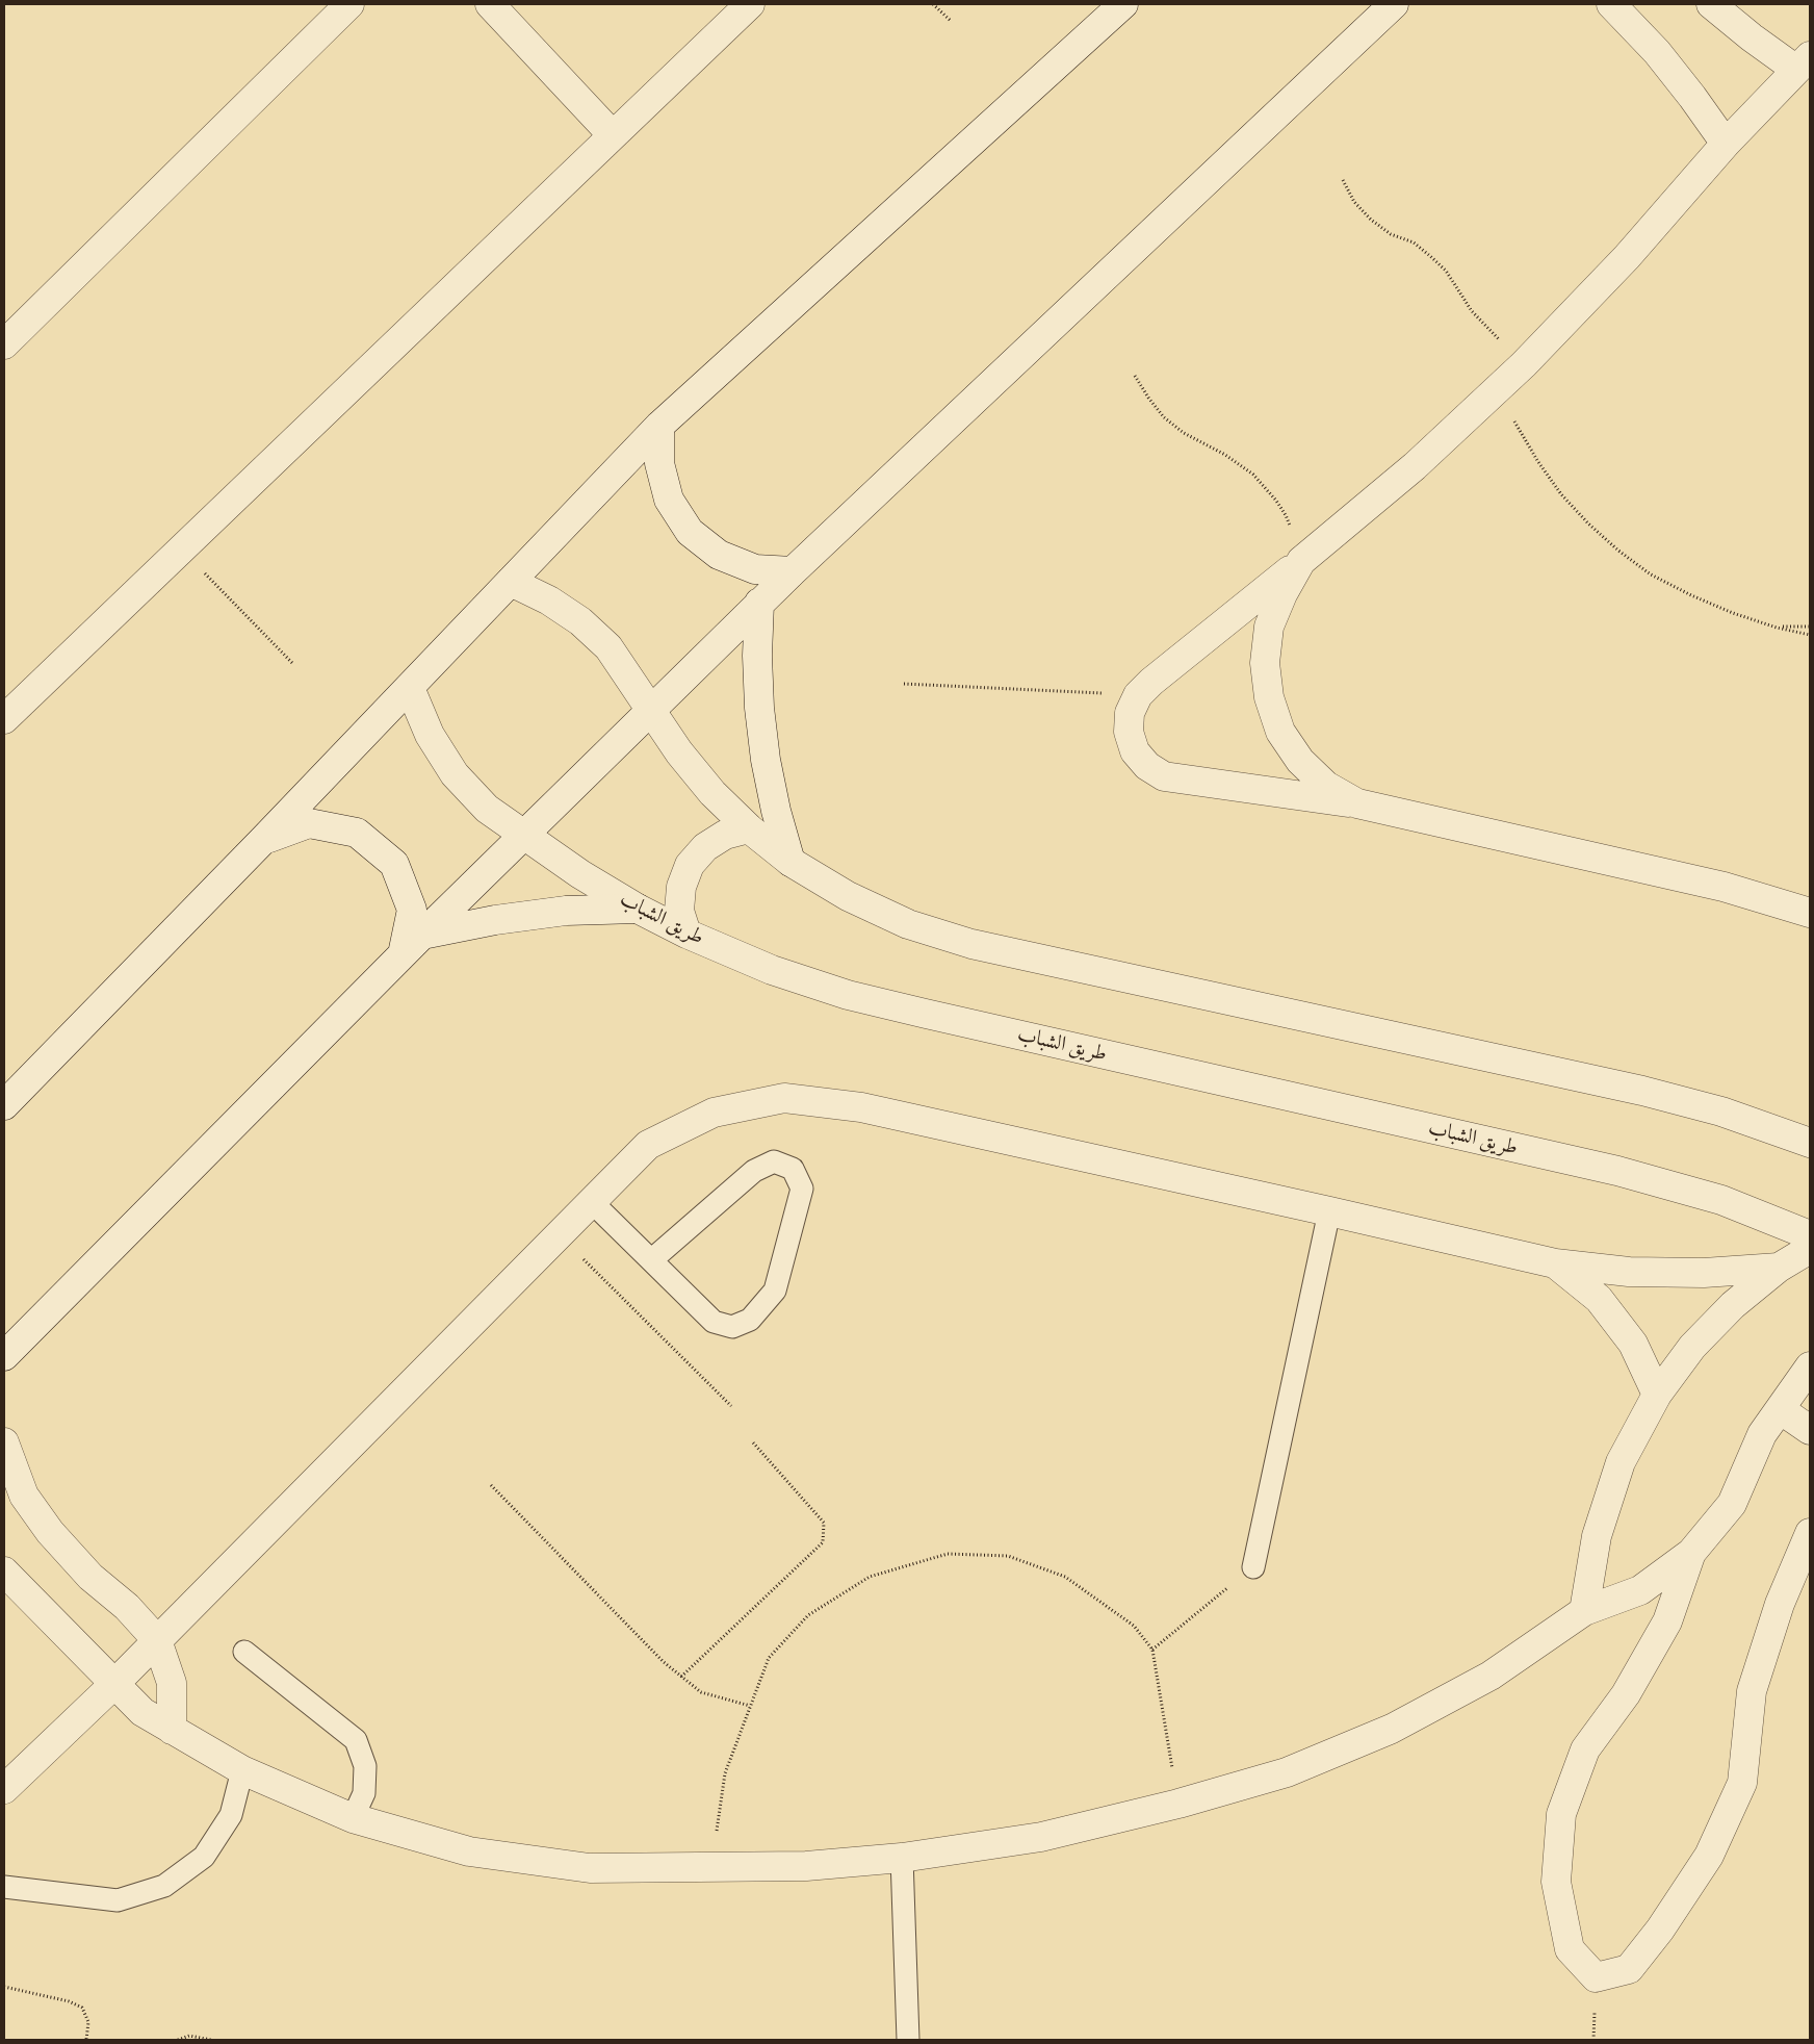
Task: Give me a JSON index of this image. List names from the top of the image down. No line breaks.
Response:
{"streets":{"street":["طريق الشباب"]}}
